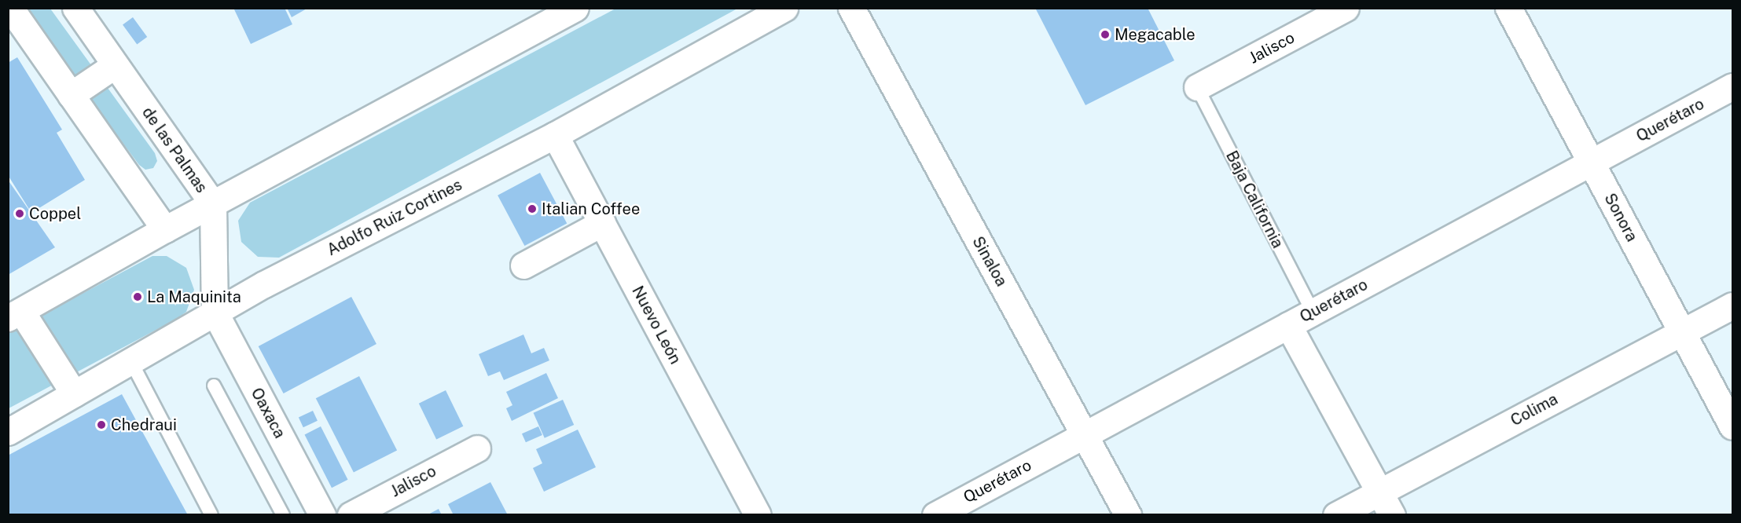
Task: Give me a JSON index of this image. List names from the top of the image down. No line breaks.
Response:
{"streets":{"street":["Jalisco","Querétaro","de las Palmas","Adolfo Ruiz Cortines","Sonora","Sinaloa","Nuevo León","Colima","Oaxaca"],"lane":["Baja California"]},"crossings":[["Jalisco","Baja California"],["Querétaro","Baja California"],["Querétaro","Sonora"],["Querétaro","Sinaloa"],["de las Palmas","Adolfo Ruiz Cortines"],["de las Palmas","Oaxaca"],["Adolfo Ruiz Cortines","Nuevo León"],["Adolfo Ruiz Cortines","Oaxaca"],["Sonora","Colima"]],"places":["Megacable","Italian Coffee","Coppel","La Maquinita","Chedraui"]}
